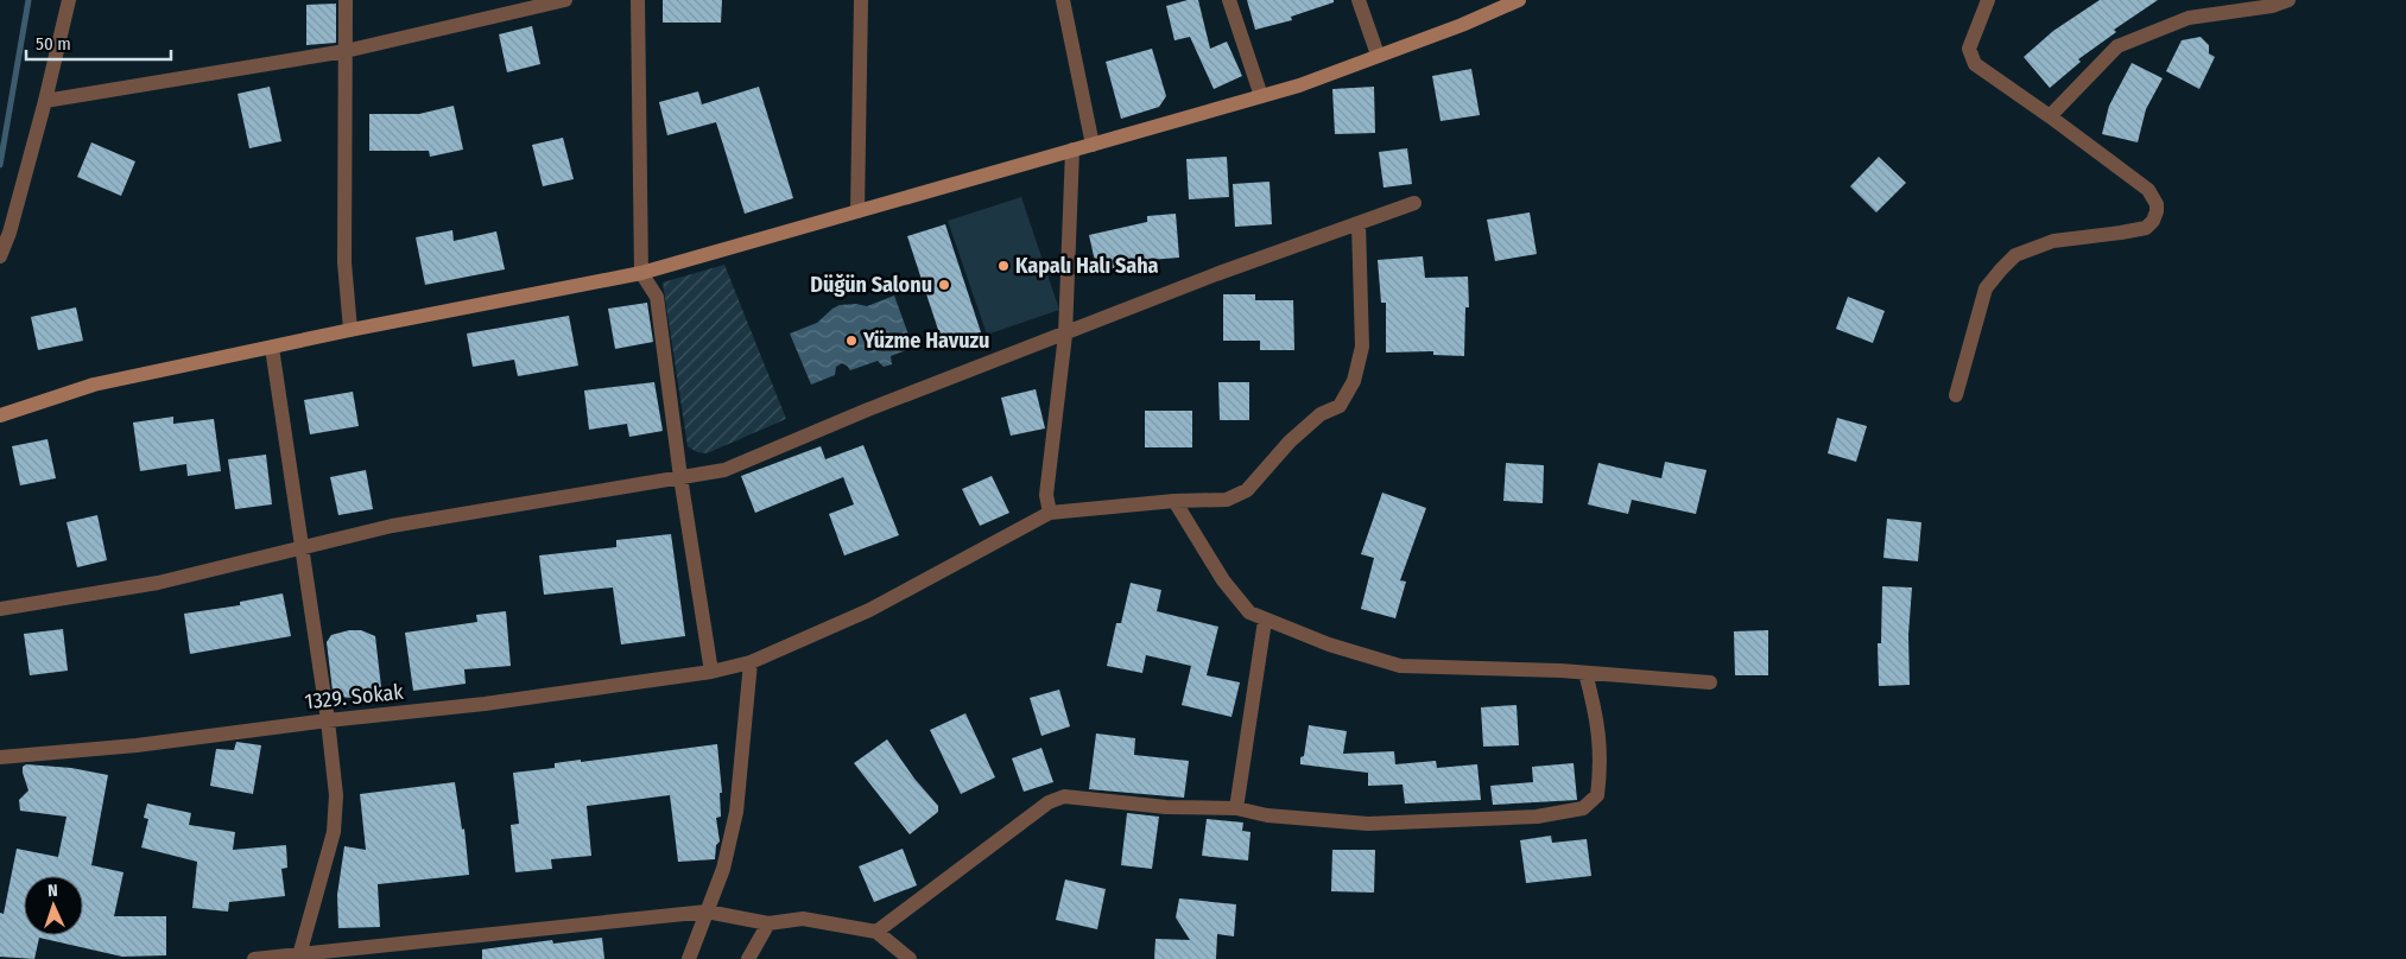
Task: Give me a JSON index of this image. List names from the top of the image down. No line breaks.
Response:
{"streets":{"street":["1329. Sokak"]},"places":["Kapalı Halı Saha","Düğün Salonu","Yüzme Havuzu"],"scale_bar":"50 m","north":"top"}
